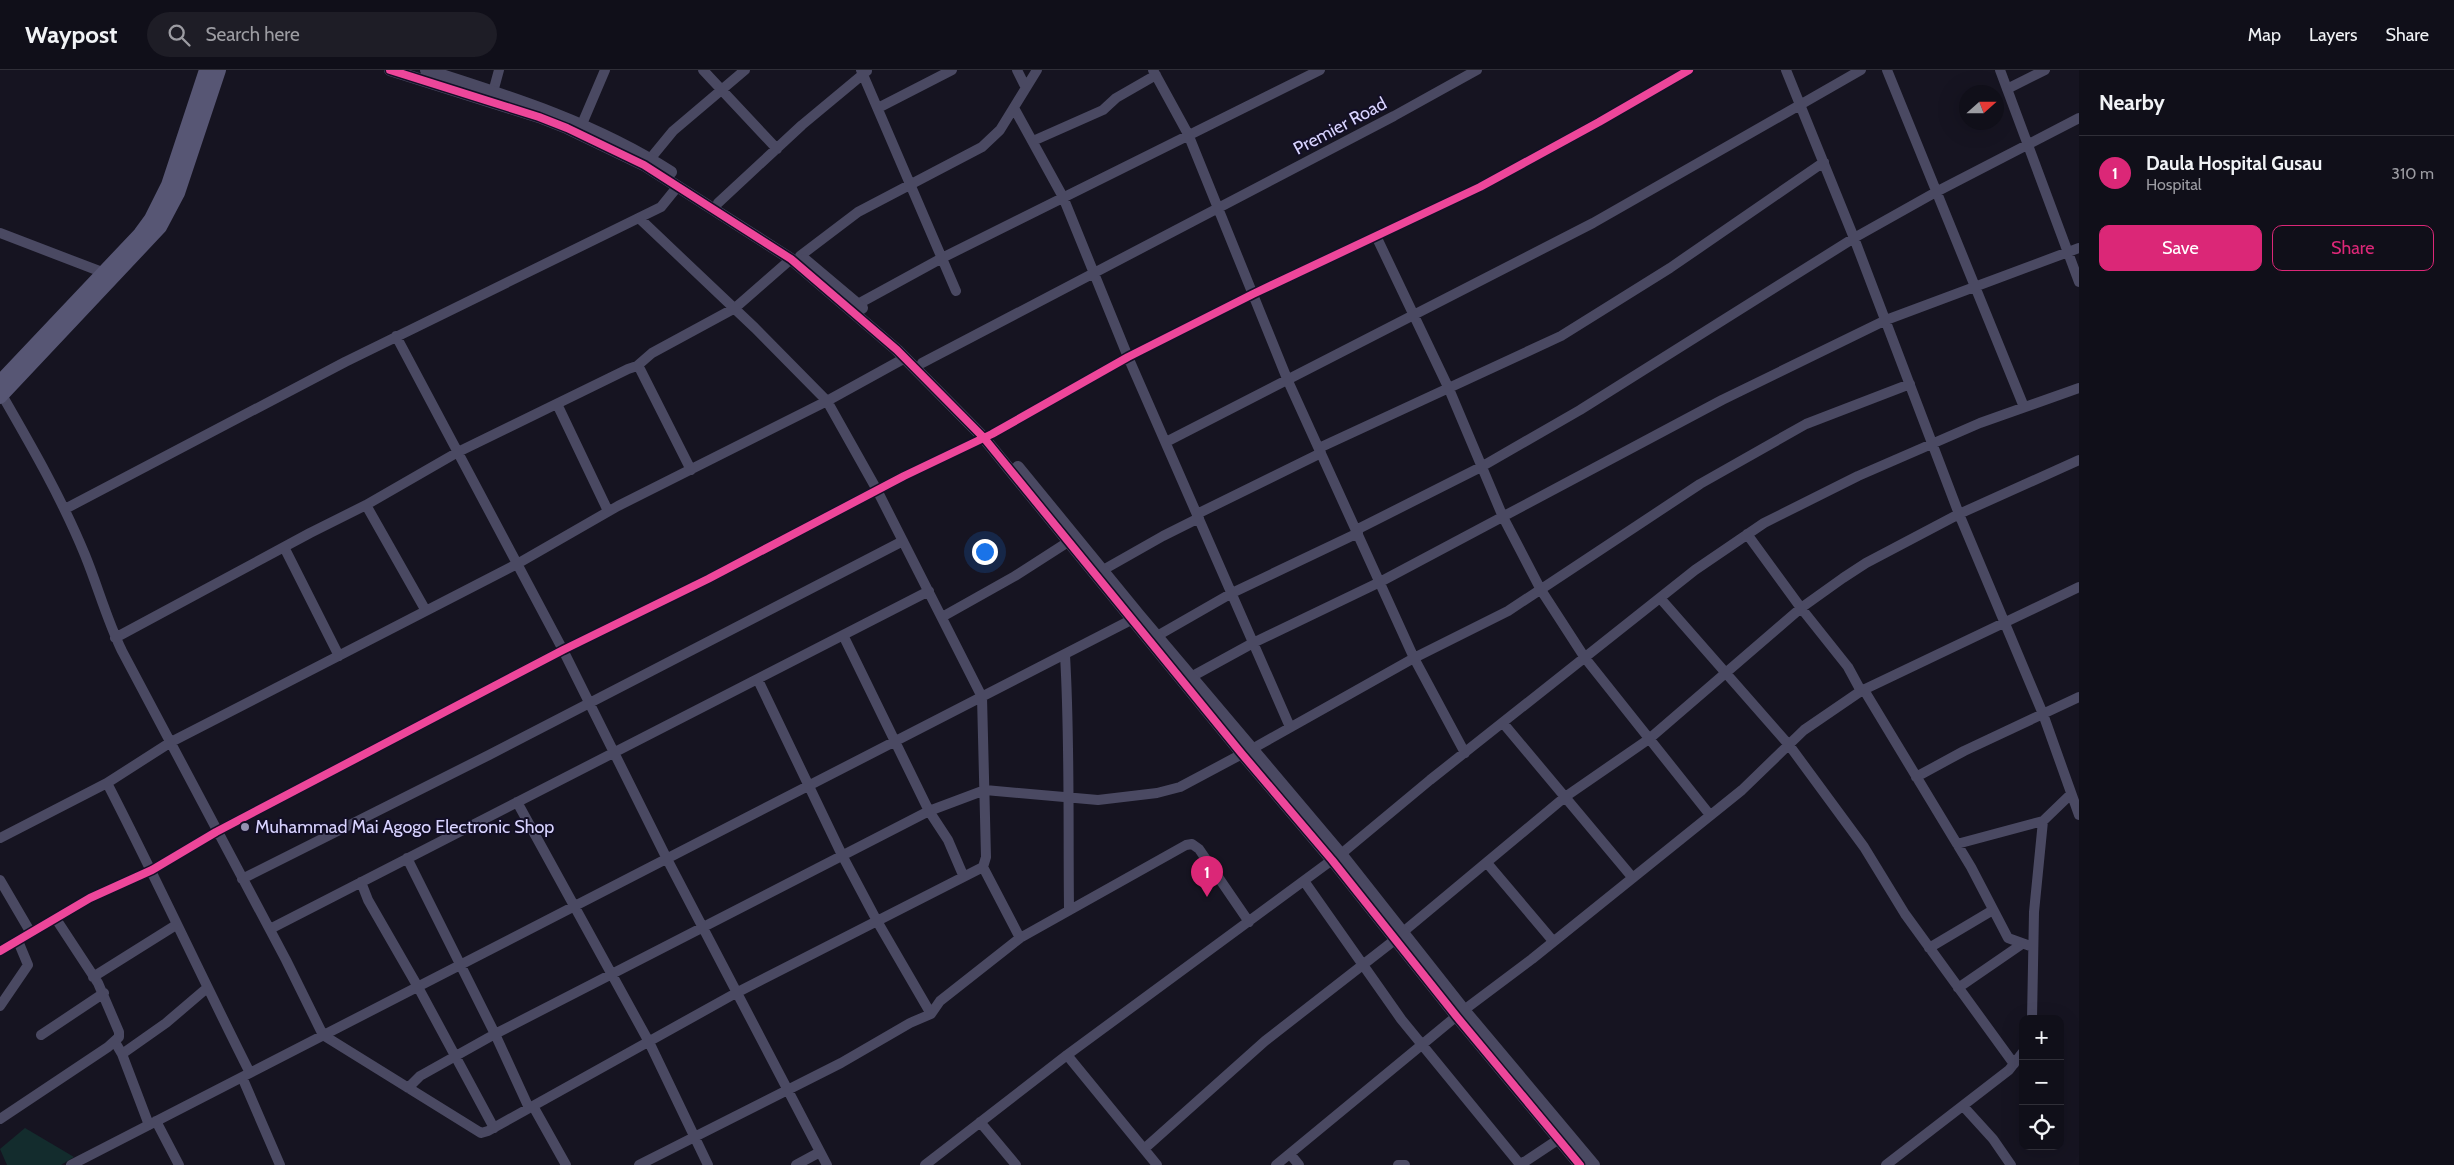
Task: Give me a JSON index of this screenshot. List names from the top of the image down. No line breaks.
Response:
{"streets":{"street":["Premier Road"]},"places":["Muhammad Mai Agogo Electronic Shop"],"north":"right","page":{"header":"Waypost","search":"Search here","nav":["Map","Layers","Share"],"heading":"Nearby","list":[{"mark":"1","name":"Daula Hospital Gusau","note":"Hospital","value":"310 m"}],"buttons":["Save","Share"],"pins":"1","map_buttons":["+","−"]}}
